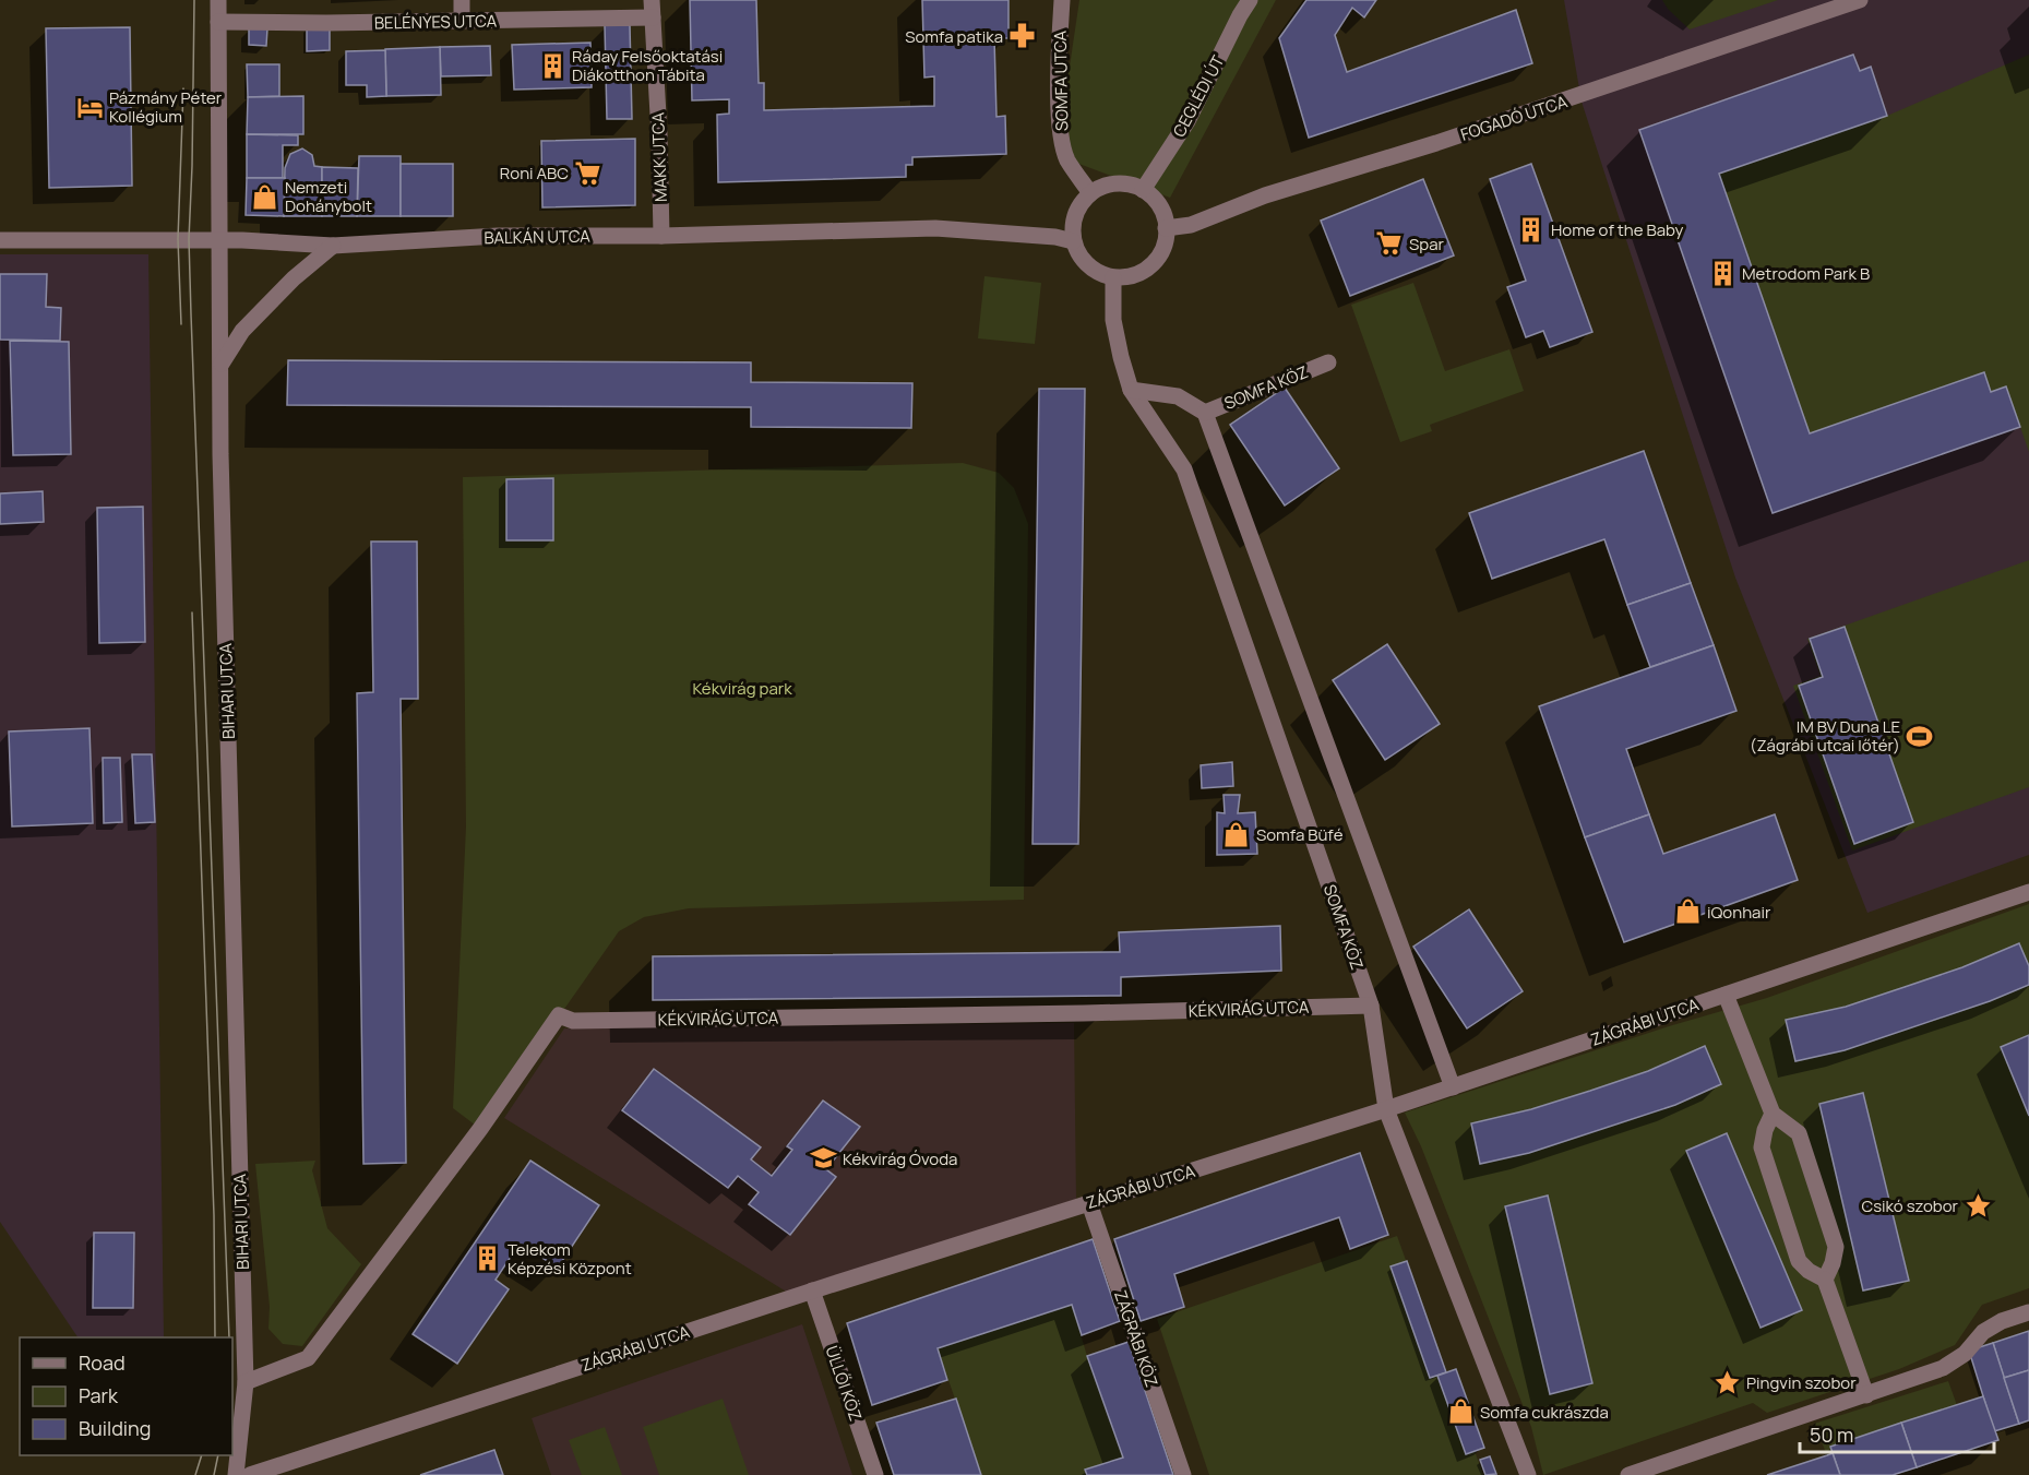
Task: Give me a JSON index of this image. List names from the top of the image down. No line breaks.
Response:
{"streets":{"street":["BELÉNYES UTCA","SOMFA UTCA","CEGLÉDI ÚT","FOGADÓ UTCA","MAKK UTCA","BALKÁN UTCA","SOMFA KÖZ","BIHARI UTCA","KÉKVIRÁG UTCA","ZÁGRÁBI UTCA","ZÁGRÁBI KÖZ","ÜLLŐI KÖZ"]},"crossings":[["BELÉNYES UTCA","MAKK UTCA"],["BELÉNYES UTCA","BIHARI UTCA"],["SOMFA UTCA","CEGLÉDI ÚT"],["SOMFA UTCA","FOGADÓ UTCA"],["SOMFA UTCA","BALKÁN UTCA"],["SOMFA UTCA","SOMFA KÖZ"],["CEGLÉDI ÚT","FOGADÓ UTCA"],["CEGLÉDI ÚT","BALKÁN UTCA"],["CEGLÉDI ÚT","SOMFA KÖZ"],["FOGADÓ UTCA","BALKÁN UTCA"],["FOGADÓ UTCA","SOMFA KÖZ"],["MAKK UTCA","BALKÁN UTCA"],["BALKÁN UTCA","SOMFA KÖZ"],["BALKÁN UTCA","BIHARI UTCA"],["SOMFA KÖZ","KÉKVIRÁG UTCA"],["SOMFA KÖZ","ZÁGRÁBI UTCA"],["BIHARI UTCA","KÉKVIRÁG UTCA"],["ZÁGRÁBI UTCA","ZÁGRÁBI KÖZ"],["ZÁGRÁBI UTCA","ÜLLŐI KÖZ"]],"parks":["Kékvirág park"],"places":{"pharmacy":["Somfa patika"],"building":["Ráday Felsőoktatási Diákotthon Tábita","Home of the Baby","Metrodom Park B","Telekom Képzési Központ"],"hotel":["Pázmány Péter Kollégium"],"supermarket":["Roni ABC","Spar"],"shop":["Nemzeti Dohánybolt","Somfa Büfé","iQonhair","Somfa cukrászda"],"sports":["IM BV Duna LE (Zágrábi utcai lőtér)"],"school or university":["Kékvirág Óvoda"],"place":["Csikó szobor","Pingvin szobor"]},"legend":["Road","Park","Building"],"scale_bar":"50 m"}
